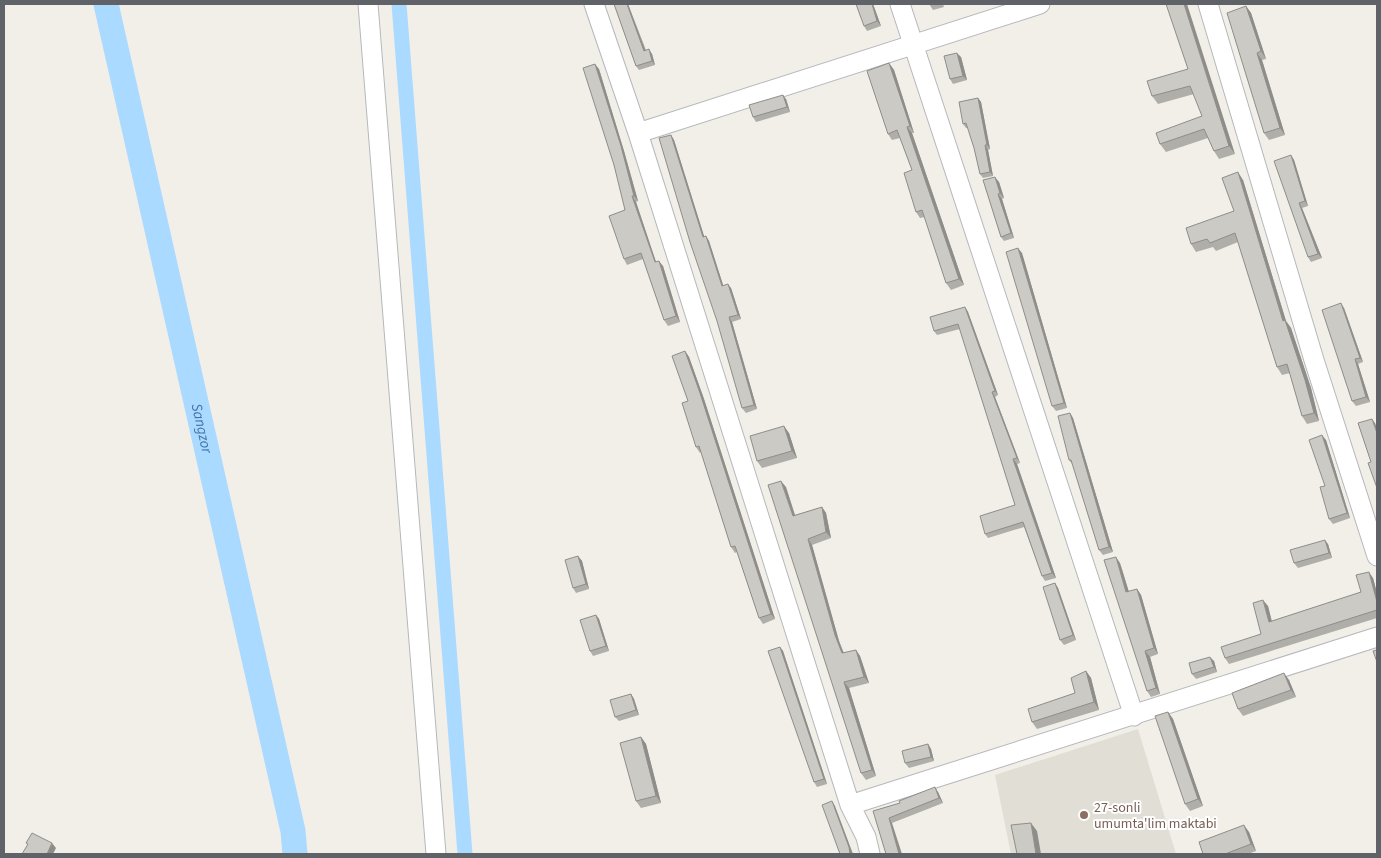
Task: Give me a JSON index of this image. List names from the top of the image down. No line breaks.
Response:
{"water":["Sangzor"],"places":["27-sonli umumta'lim maktabi"]}
